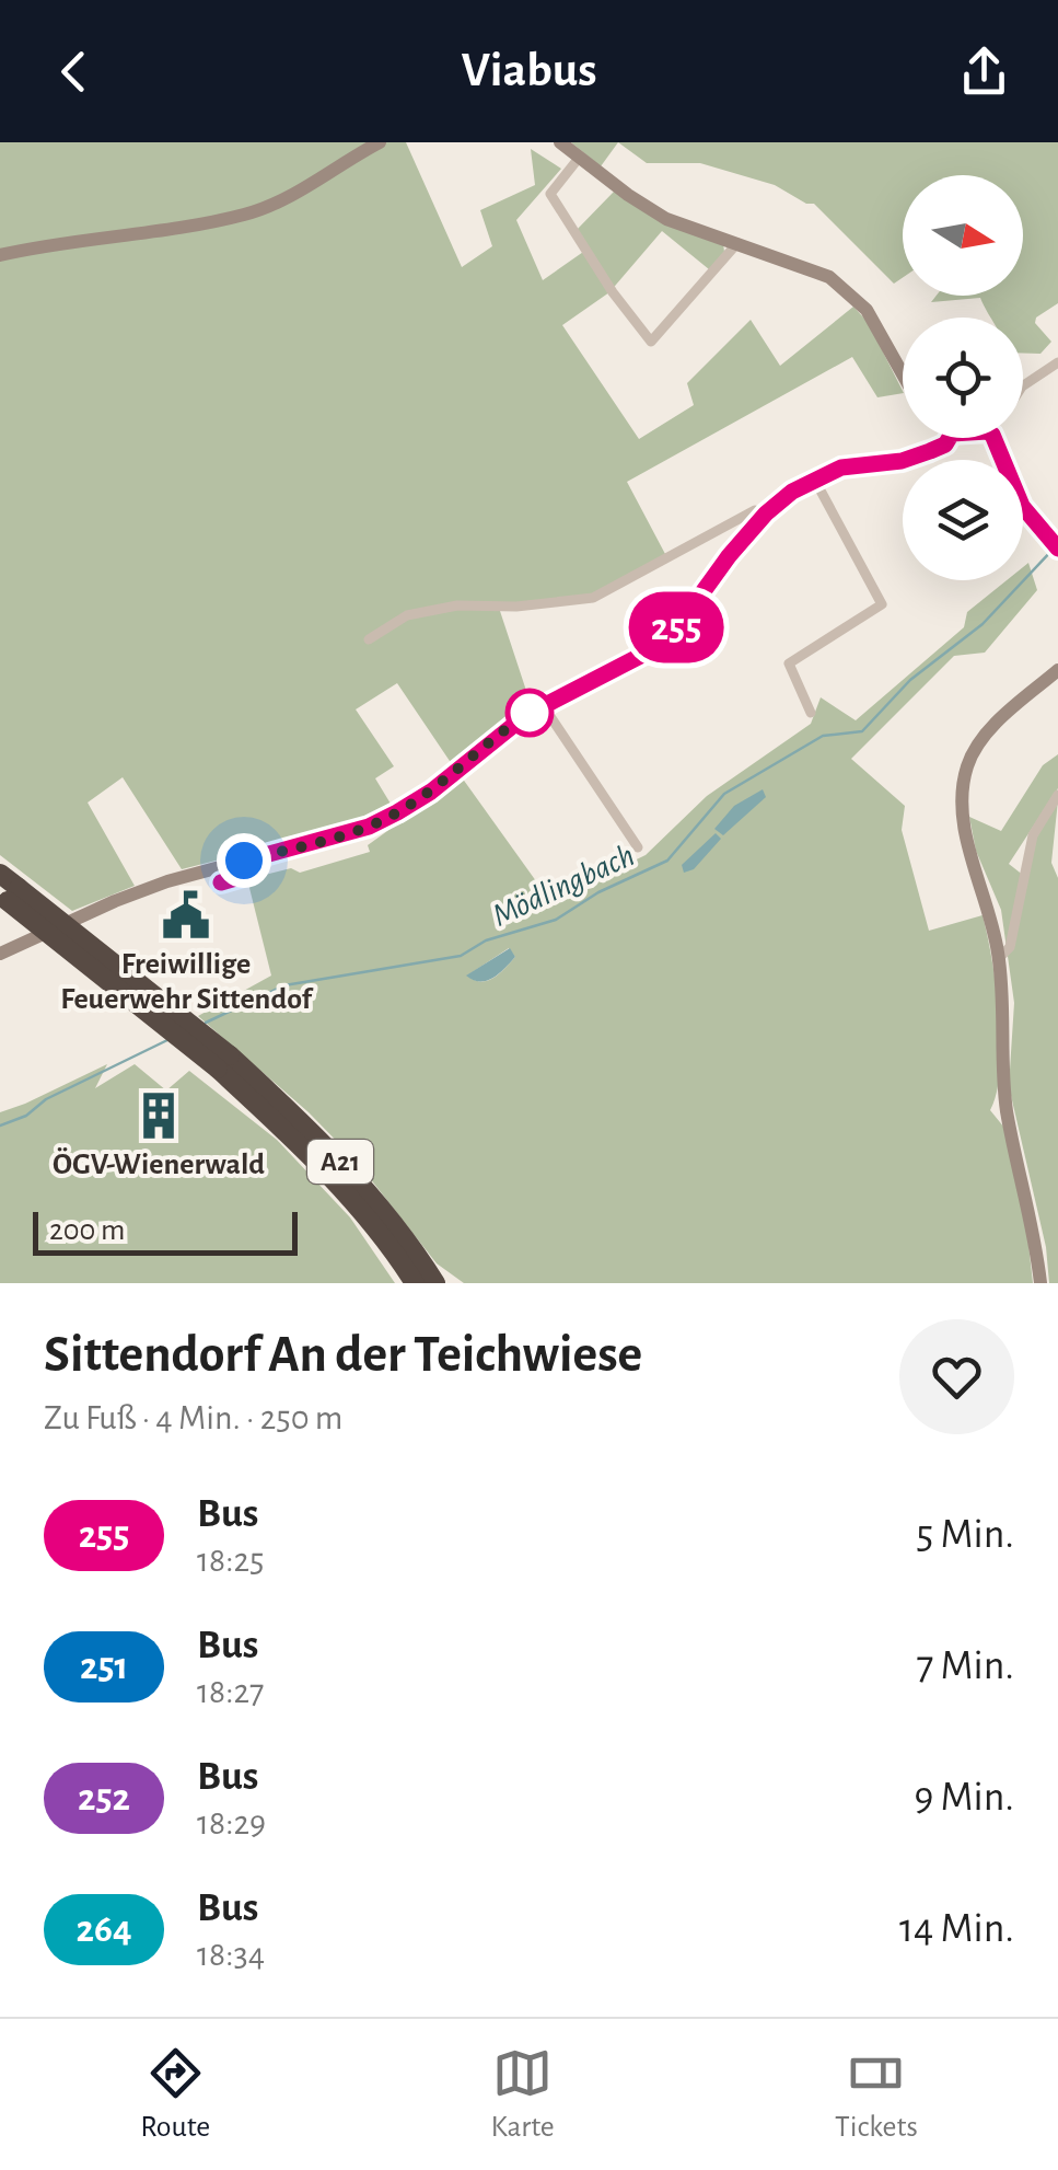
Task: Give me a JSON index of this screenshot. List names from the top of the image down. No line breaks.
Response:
{"streets":{"highway":["A21"]},"water":["Mödlingbach"],"places":{"public building":["Freiwillige Feuerwehr Sittendof"],"building":["ÖGV-Wienerwald"]},"lines":["bus line 255"],"scale_bar":"200 m","north":"right","page":{"header":"Viabus","on_map":"255","scale":"200 m","heading":["Sittendorf An der Teichwiese","Zu Fuß · 4 Min. · 250 m"],"list":[{"mark":"255","name":"Bus","note":"18:25","value":"5 Min."},{"mark":"251","name":"Bus","note":"18:27","value":"7 Min."},{"mark":"252","name":"Bus","note":"18:29","value":"9 Min."},{"mark":"264","name":"Bus","note":"18:34","value":"14 Min."}],"tabs":["Route","Karte","Tickets"]}}
